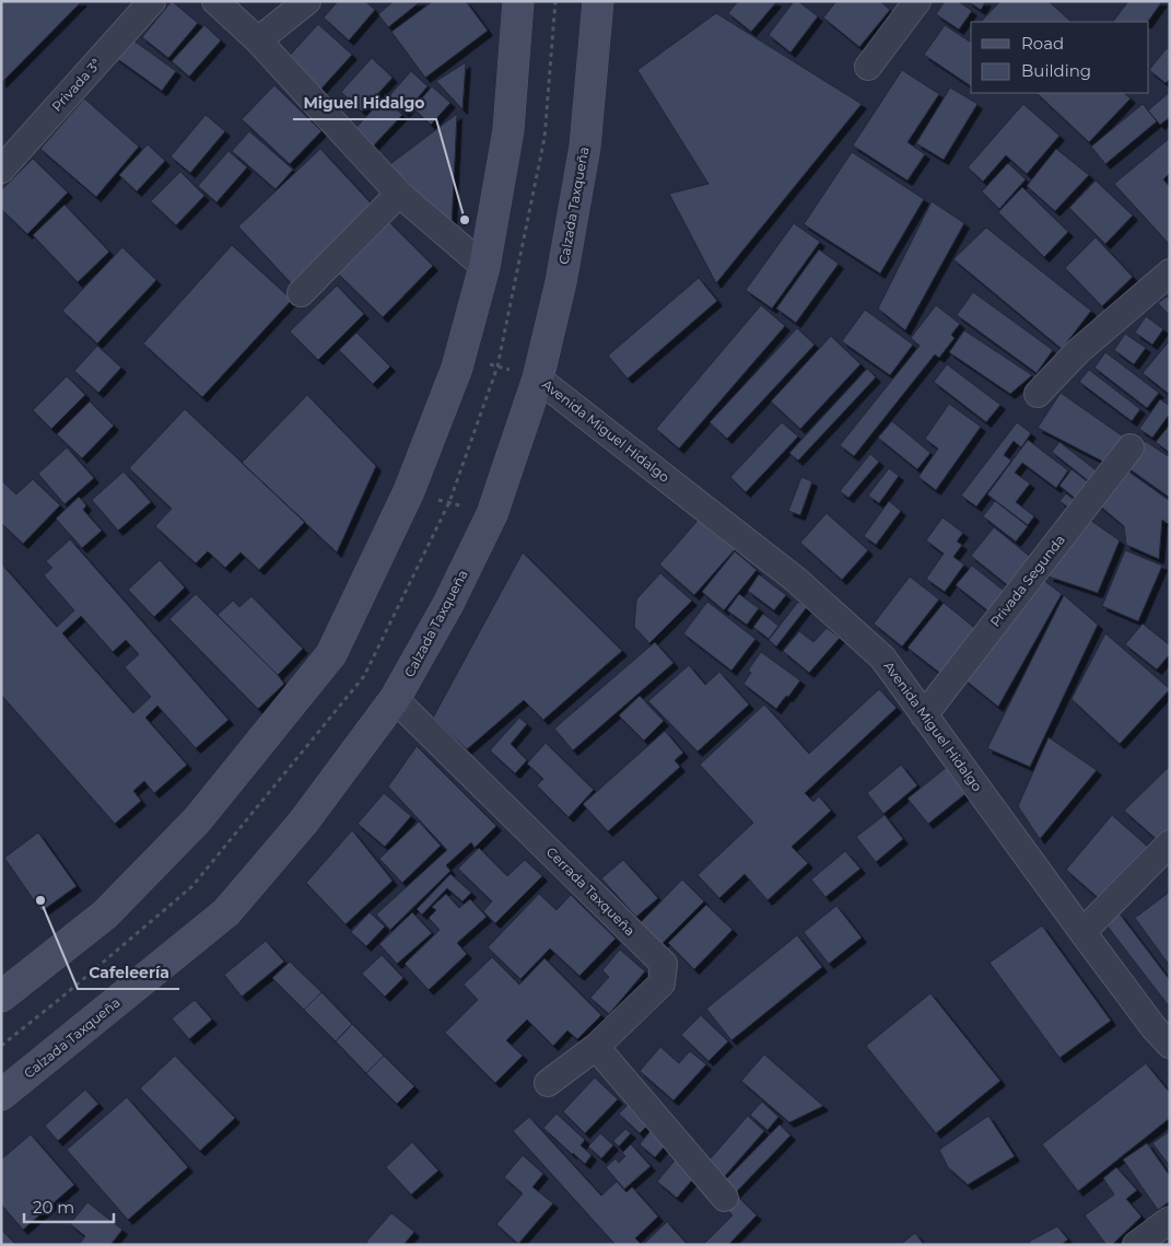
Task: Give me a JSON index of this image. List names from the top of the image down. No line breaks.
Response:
{"streets":{"main road":["Calzada Taxqueña"],"street":["Privada 3ª","Avenida Miguel Hidalgo","Privada Segunda","Cerrada Taxqueña"]},"crossings":[["Calzada Taxqueña","Avenida Miguel Hidalgo"],["Calzada Taxqueña","Cerrada Taxqueña"],["Avenida Miguel Hidalgo","Privada Segunda"]],"places":["Miguel Hidalgo","Cafeleería"],"legend":["Road","Building"],"scale_bar":"20 m"}
